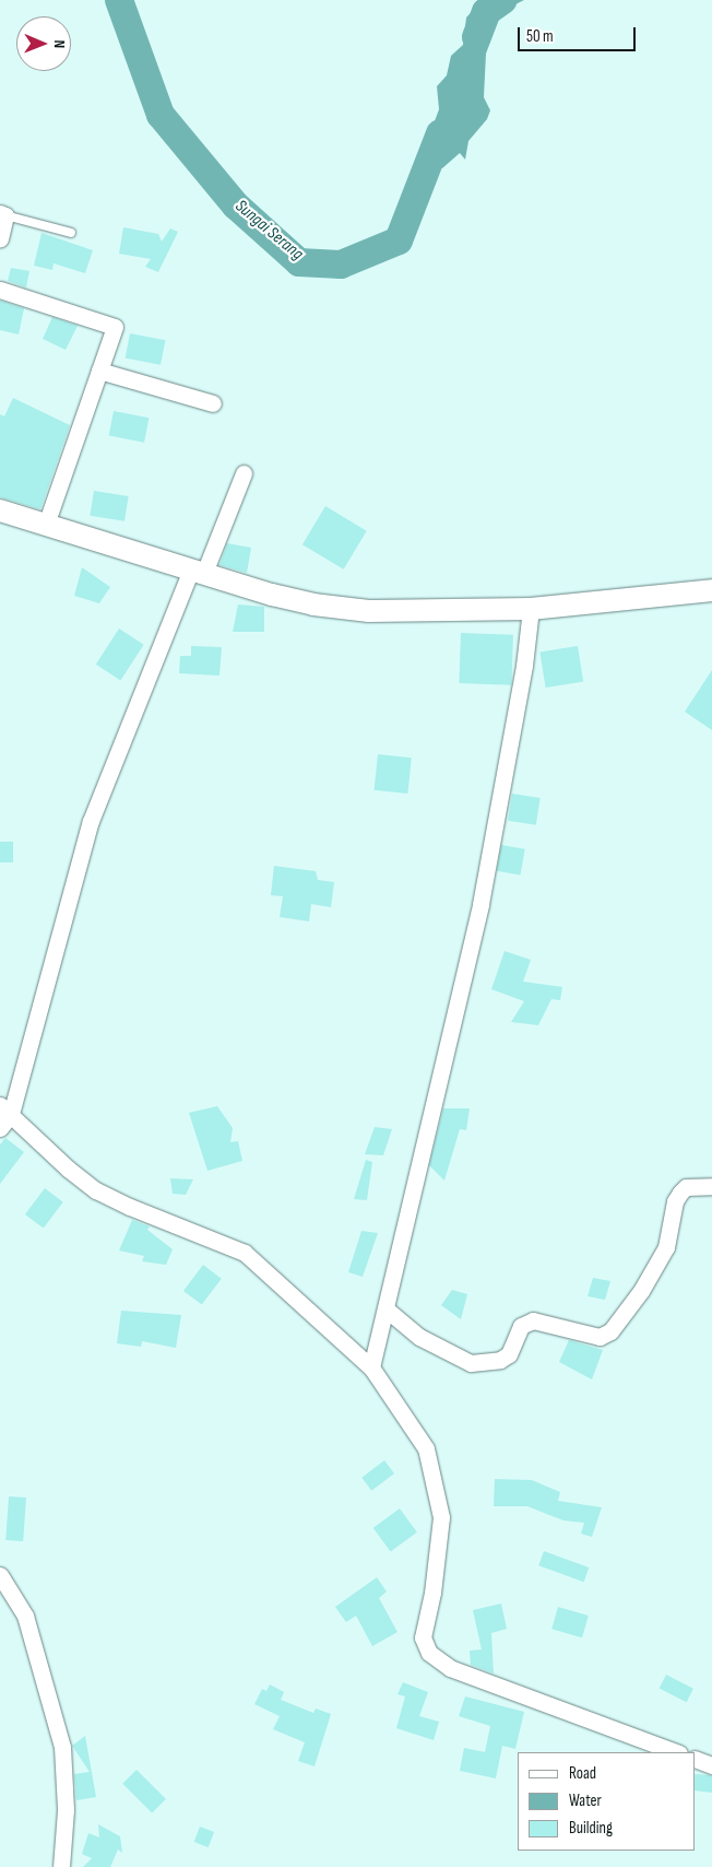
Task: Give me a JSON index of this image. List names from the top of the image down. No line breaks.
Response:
{"water":["Sungai Serang"],"legend":["Road","Water","Building"],"scale_bar":"50 m","north":"right"}
